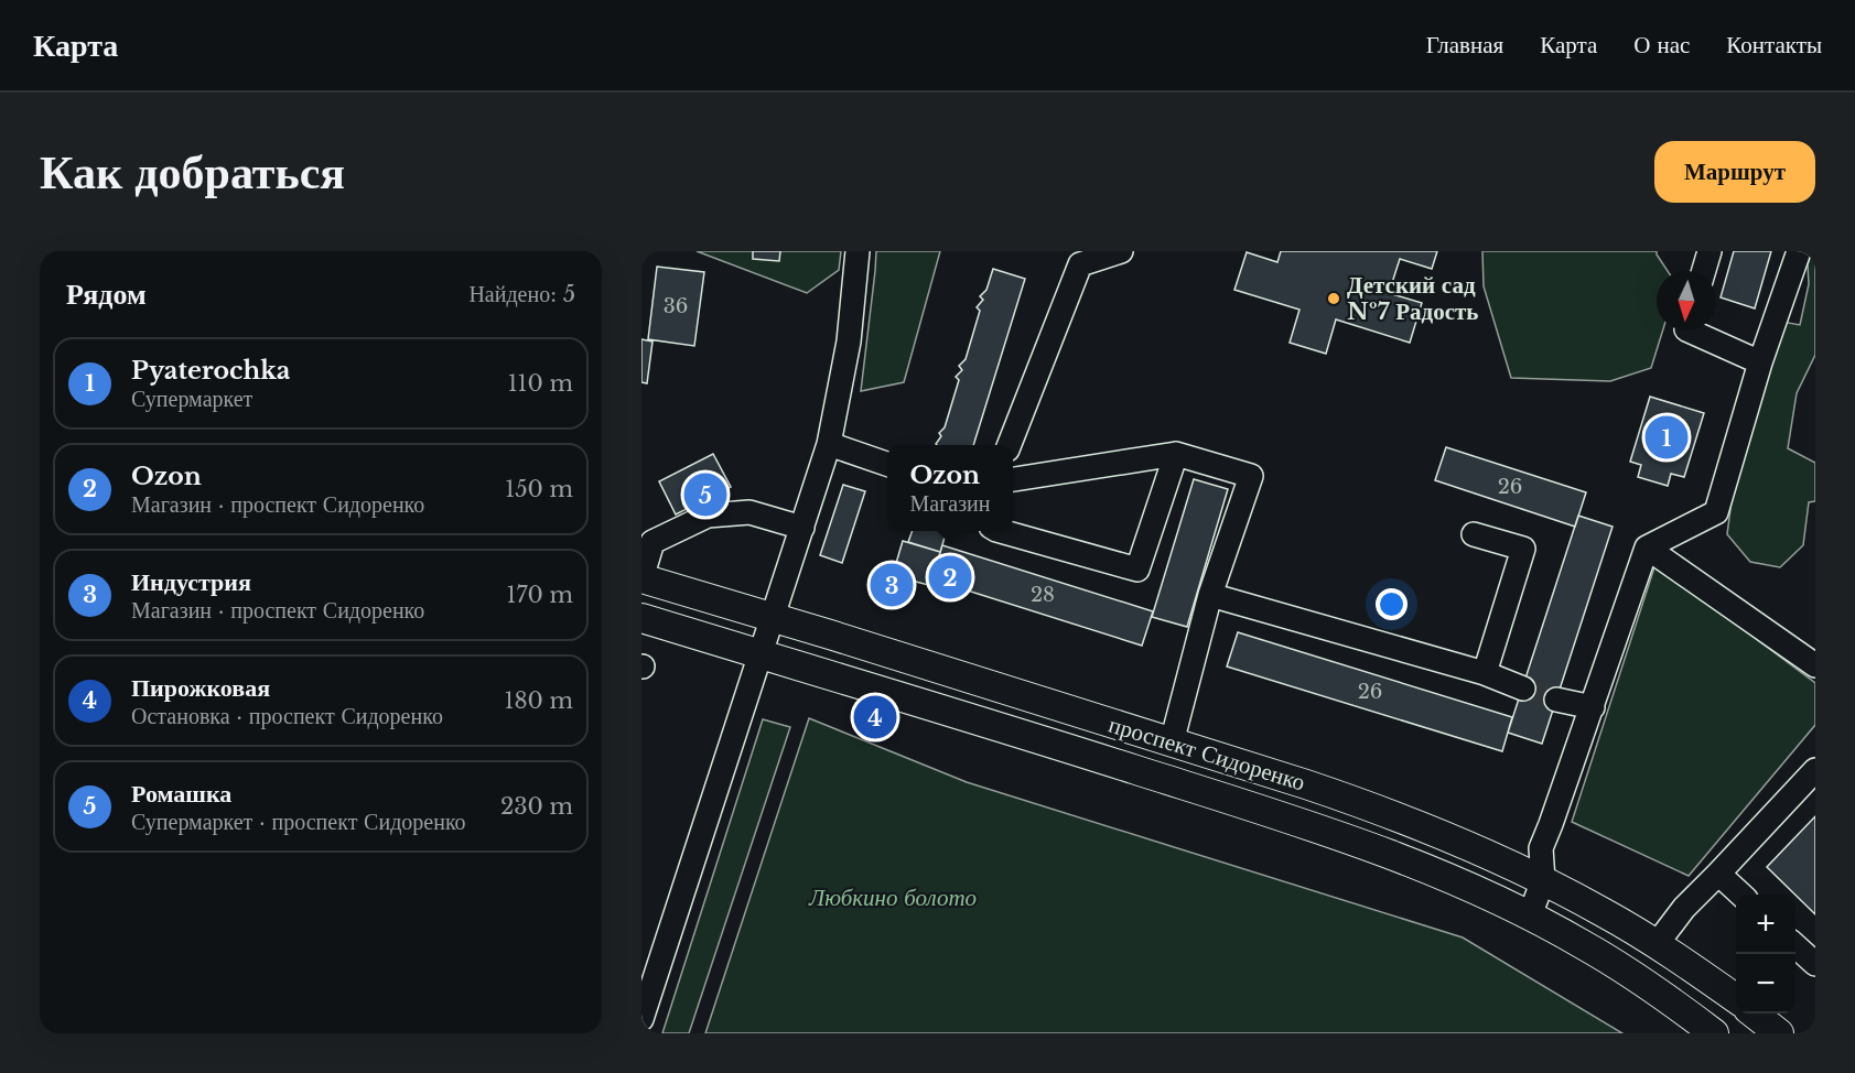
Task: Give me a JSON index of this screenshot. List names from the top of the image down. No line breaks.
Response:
{"streets":{"main road":["проспект Сидоренко"]},"parks":["Любкино болото"],"places":["Детский сад №7 Радость"],"house_numbers":["36","26","28","26"],"north":"bottom","page":{"header":"Карта","nav":["Главная","Карта","О нас","Контакты"],"buttons":"Маршрут","title":"Как добраться","heading":["Рядом","Найдено: 5"],"list":[{"mark":"1","name":"Pyaterochka","note":"Супермаркет","value":"110 m"},{"mark":"2","name":"Ozon","note":"Магазин · проспект Сидоренко","value":"150 m"},{"mark":"3","name":"Индустрия","note":"Магазин · проспект Сидоренко","value":"170 m"},{"mark":"4","name":"Пирожковая","note":"Остановка · проспект Сидоренко","value":"180 m"},{"mark":"5","name":"Ромашка","note":"Супермаркет · проспект Сидоренко","value":"230 m"}],"pins":["1","5","2","3","4"],"popup":["Ozon","Магазин"],"map_buttons":["+","−"]}}
